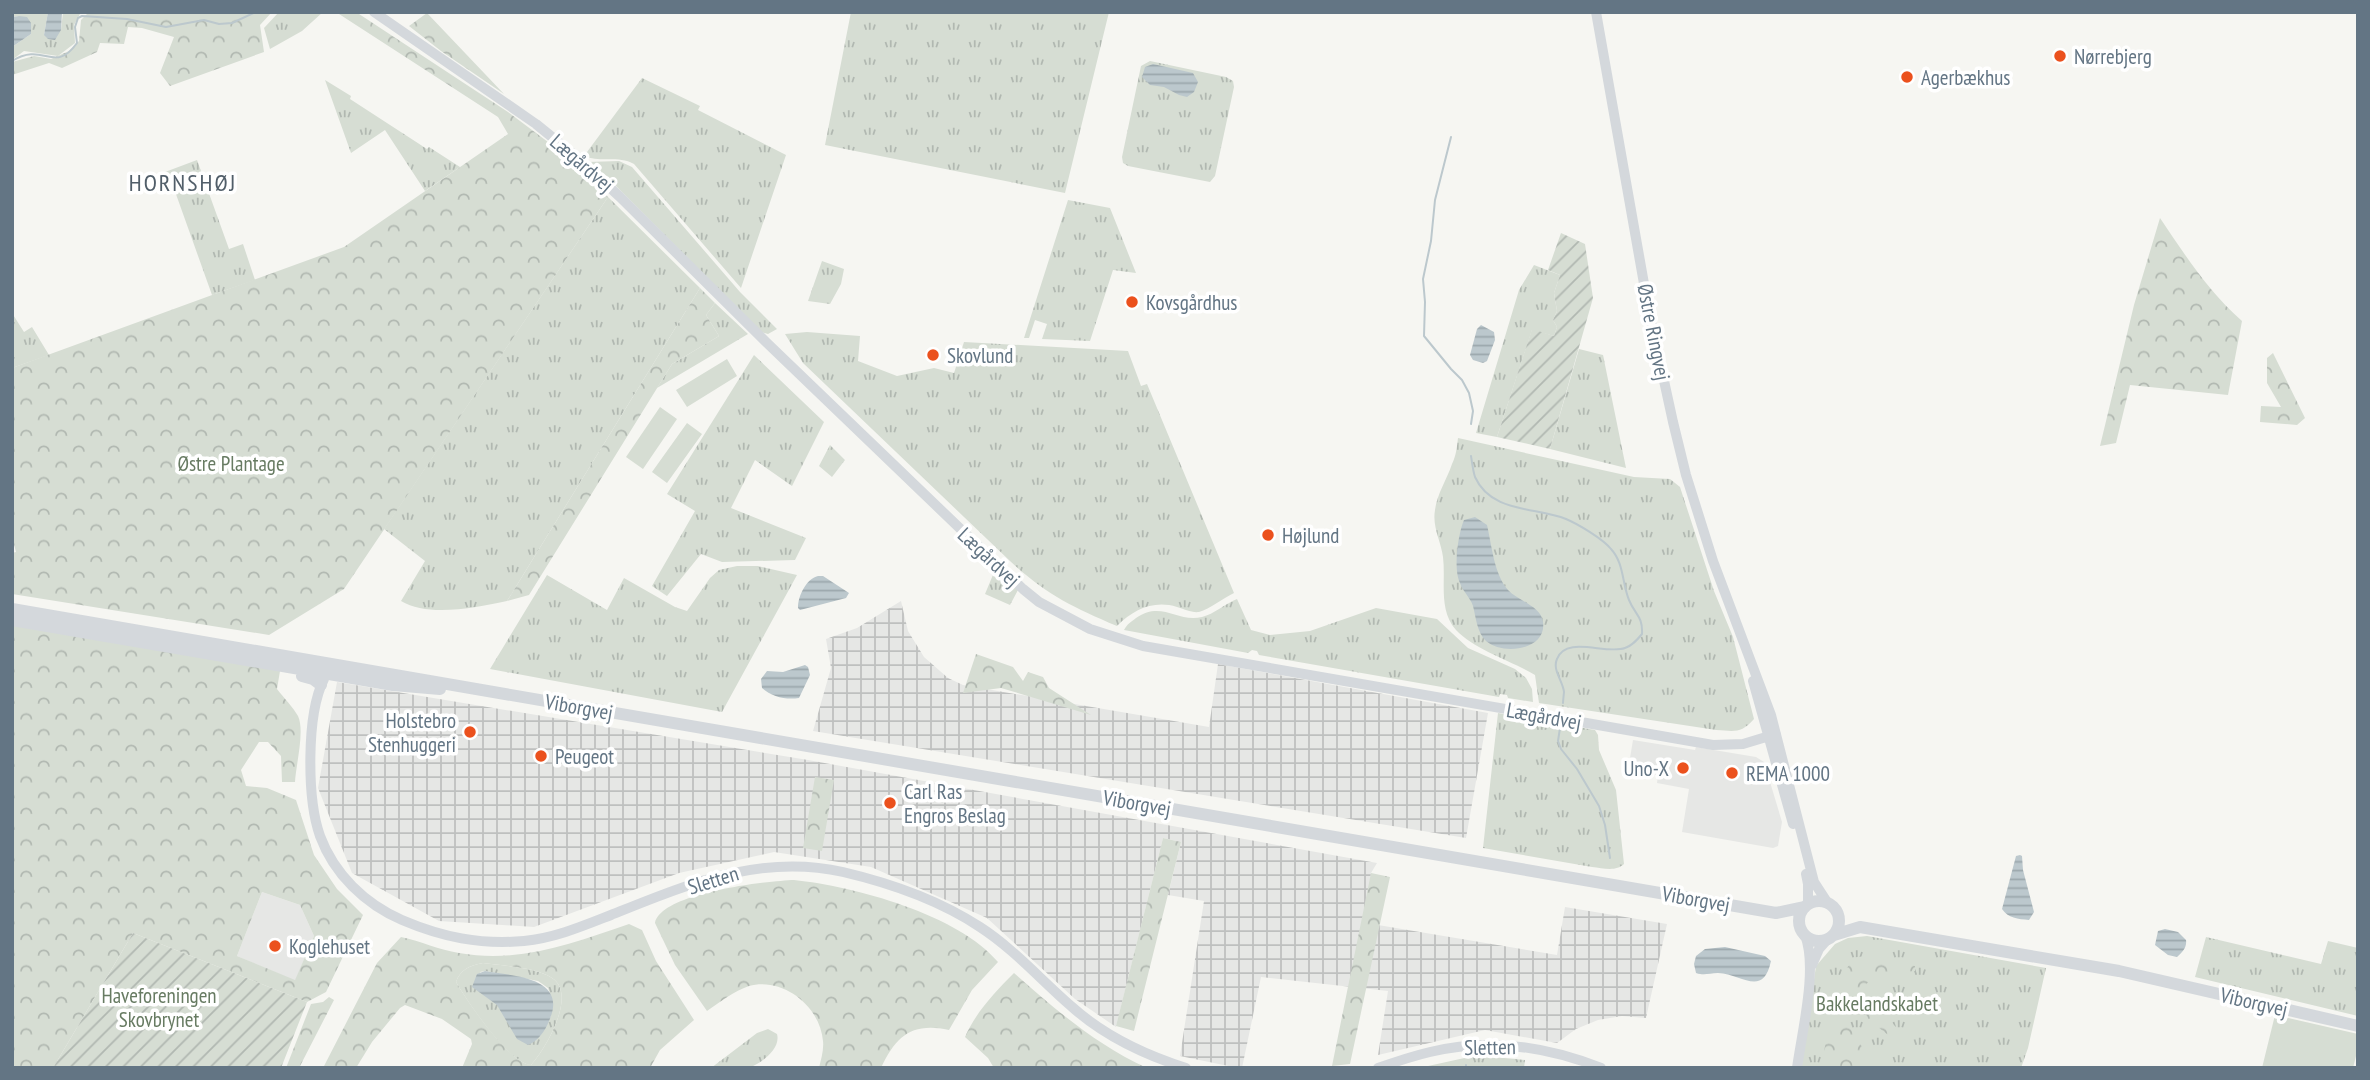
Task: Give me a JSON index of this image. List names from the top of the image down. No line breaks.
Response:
{"streets":{"main road":["Viborgvej"],"street":["Lægårdvej","Østre Ringvej","Sletten"]},"crossings":[["Lægårdvej","Østre Ringvej"],["Østre Ringvej","Viborgvej"],["Viborgvej","Sletten"]],"districts":["HORNSHØJ"],"parks":["Østre Plantage","Haveforeningen Skovbrynet","Bakkelandskabet"],"places":["Nørrebjerg","Agerbækhus","Kovsgårdhus","Skovlund","Højlund","Holstebro Stenhuggeri","Peugeot","Uno-X","REMA 1000","Carl Ras Engros Beslag","Koglehuset"]}
